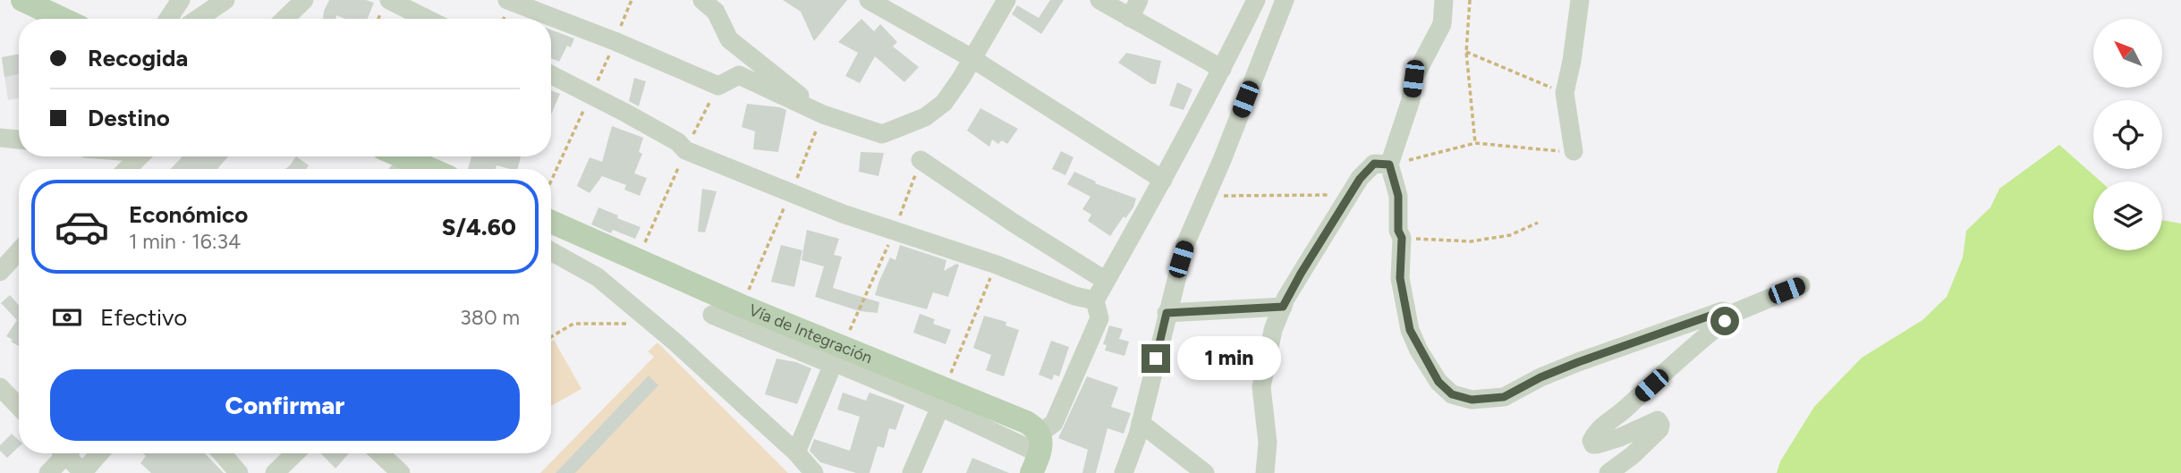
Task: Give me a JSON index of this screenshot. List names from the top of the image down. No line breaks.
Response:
{"streets":{"main road":["Vía de Integración"]},"north":"top left","page":{"banner":["Recogida","Destino"],"list":[{"name":"Económico","note":"1 min · 16:34","value":"S/4.60"}],"pay":["Efectivo","380 m"],"bubble":"1 min","buttons":"Confirmar"}}
